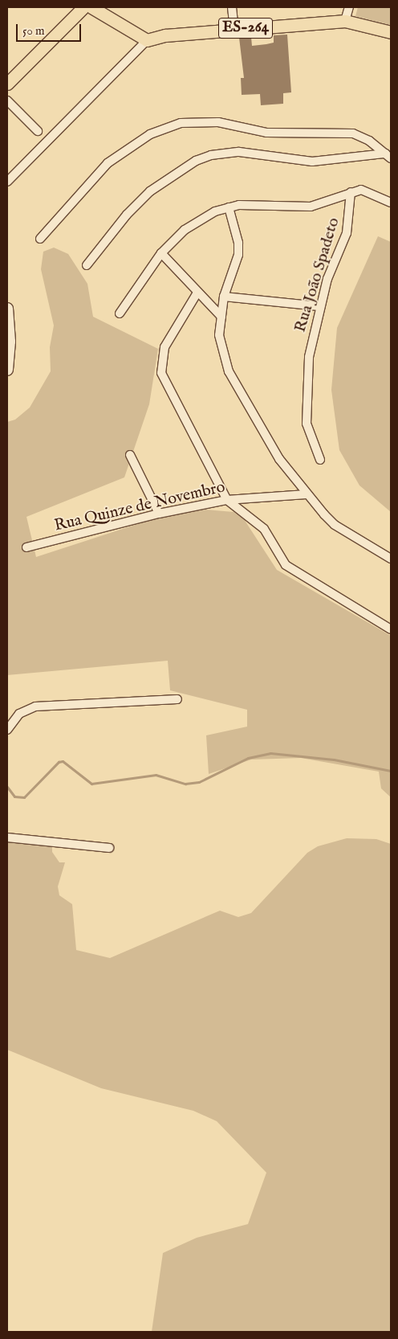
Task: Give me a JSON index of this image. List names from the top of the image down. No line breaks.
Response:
{"streets":{"main road":["ES-264"],"street":["Rua João Spadeto","Rua Quinze de Novembro"]},"scale_bar":"50 m"}
